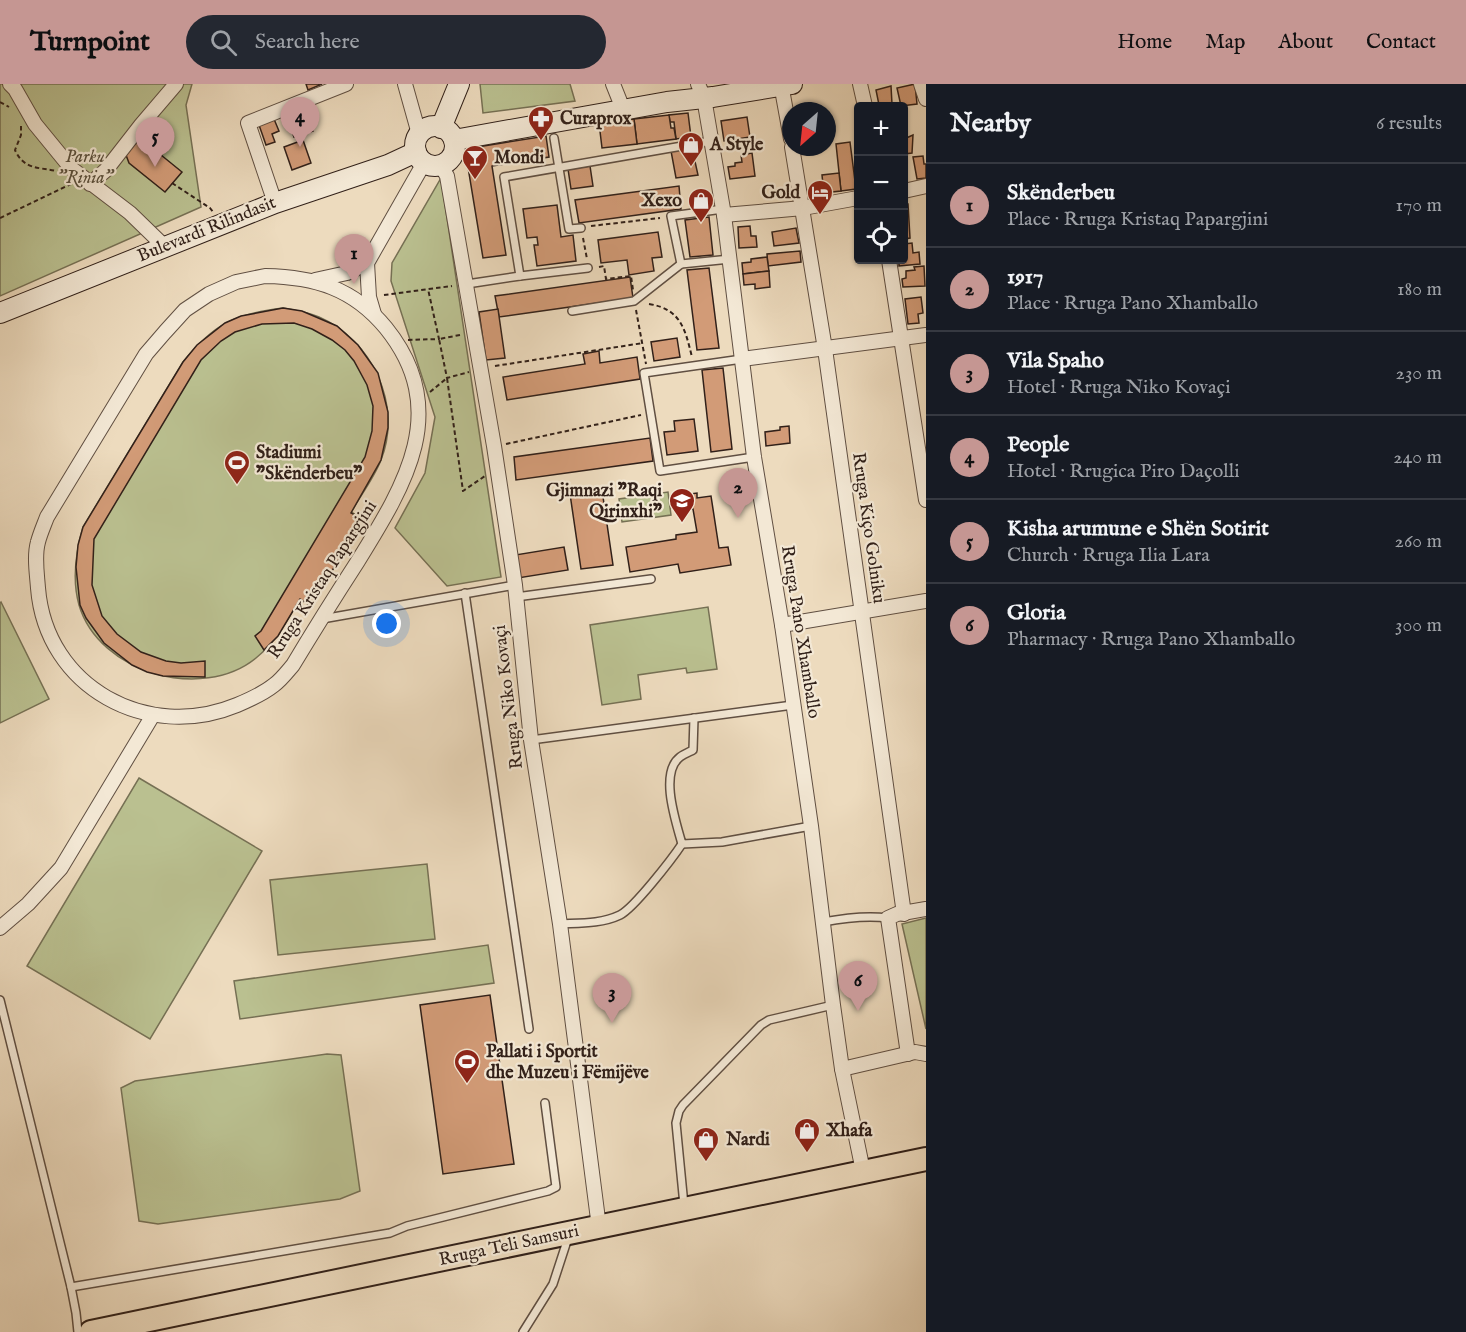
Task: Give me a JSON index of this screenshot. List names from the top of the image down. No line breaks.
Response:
{"streets":{"main road":["Bulevardi Rilindasit","Rruga Teli Samsuri"],"street":["Rruga Kiço Golniku","Rruga Kristaq Papargjini","Rruga Pano Xhamballo","Rruga Niko Kovaçi"]},"crossings":[["Bulevardi Rilindasit","Rruga Pano Xhamballo"],["Bulevardi Rilindasit","Rruga Niko Kovaçi"],["Rruga Pano Xhamballo","Rruga Teli Samsuri"],["Rruga Niko Kovaçi","Rruga Teli Samsuri"]],"parks":["Parku \"Rinia\""],"places":{"pharmacy":["Curaprox"],"shop":["A Style","Xexo","Xhafa","Nardi"],"bar":["Mondi"],"hotel":["Gold"],"sports":["Stadiumi \"Skënderbeu\"","Pallati i Sportit dhe Muzeu i Fëmijëve"],"school or university":["Gjimnazi \"Raqi Qirinxhi\""]},"north":"bottom left","page":{"header":"Turnpoint","search":"Search here","nav":["Home","Map","About","Contact"],"heading":["Nearby","6 results"],"pins":["4","5","1","2","6","3"],"map_buttons":["+","−"],"list":[{"mark":"1","name":"Skënderbeu","note":"Place · Rruga Kristaq Papargjini","value":"170 m"},{"mark":"2","name":"1917","note":"Place · Rruga Pano Xhamballo","value":"180 m"},{"mark":"3","name":"Vila Spaho","note":"Hotel · Rruga Niko Kovaçi","value":"230 m"},{"mark":"4","name":"People","note":"Hotel · Rrugica Piro Daçolli","value":"240 m"},{"mark":"5","name":"Kisha arumune e Shën Sotirit","note":"Church · Rruga Ilia Lara","value":"260 m"},{"mark":"6","name":"Gloria","note":"Pharmacy · Rruga Pano Xhamballo","value":"300 m"}]}}
